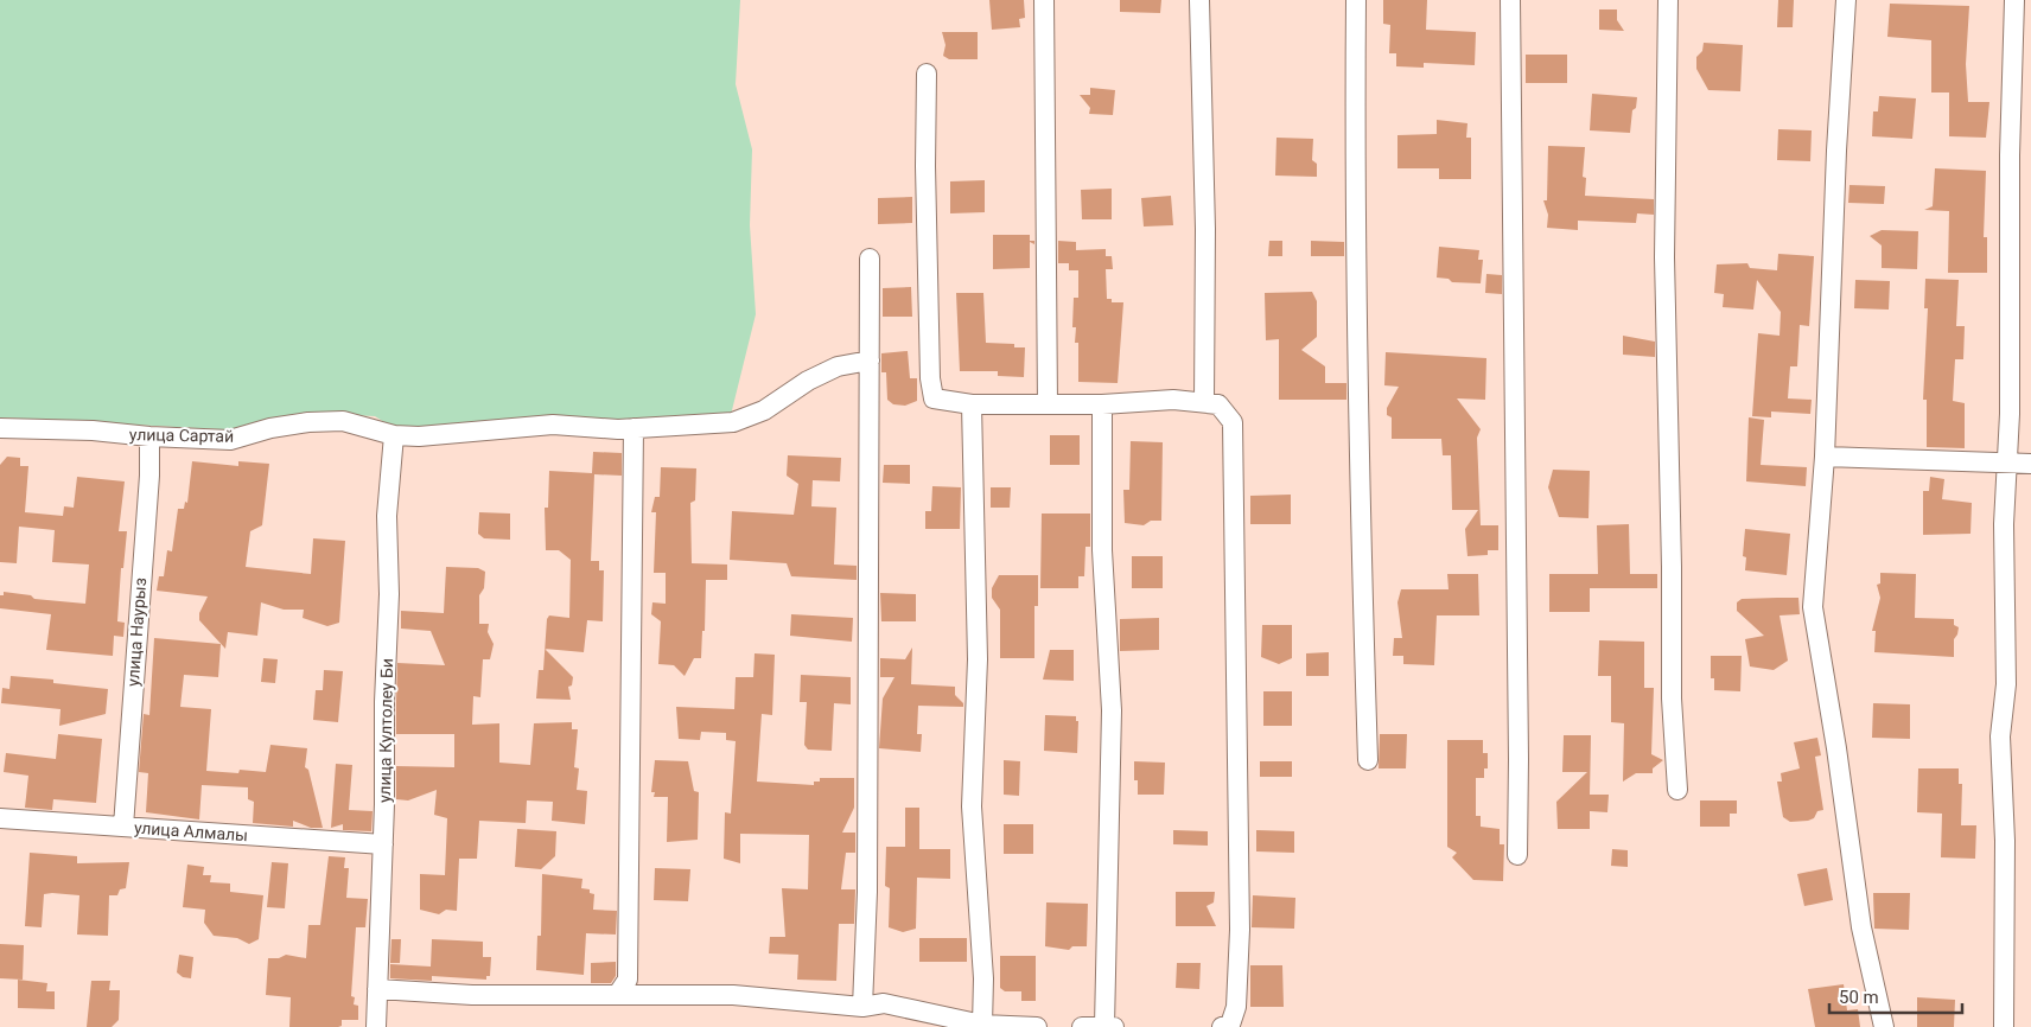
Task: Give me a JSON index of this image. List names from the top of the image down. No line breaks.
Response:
{"streets":{"street":["улица Сартай","улица Наурыз","улица Култолеу Би","улица Алмалы"]},"crossings":[["улица Сартай","улица Наурыз"],["улица Сартай","улица Култолеу Би"],["улица Наурыз","улица Алмалы"],["улица Култолеу Би","улица Алмалы"]],"scale_bar":"50 m"}
